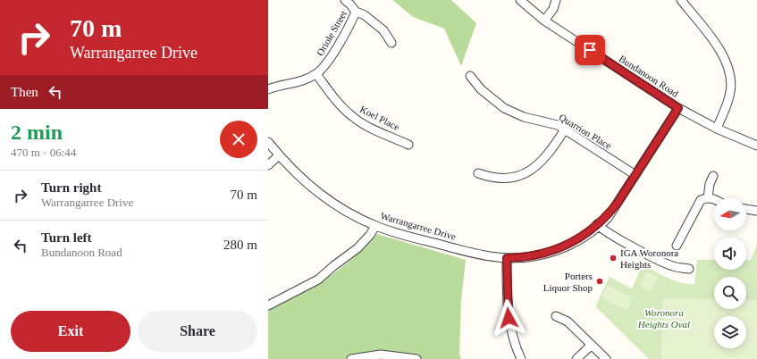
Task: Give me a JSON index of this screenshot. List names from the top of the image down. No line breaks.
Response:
{"streets":{"street":["Oriole Street","Bundanoon Road","Koel Place","Quarrion Place","Warrangarree Drive"]},"crossings":[["Oriole Street","Koel Place"],["Bundanoon Road","Warrangarree Drive"],["Quarrion Place","Warrangarree Drive"]],"parks":["Woronora Heights Oval"],"places":["IGA Woronora Heights","Porters Liquor Shop"],"north":"left","page":{"turn":["70 m","Warrangarree Drive"],"then":"Then","heading":["2 min","470 m · 06:44"],"list":[{"name":"Turn right","note":"Warrangarree Drive","value":"70 m"},{"name":"Turn left","note":"Bundanoon Road","value":"280 m"}],"buttons":["Exit","Share"]}}
